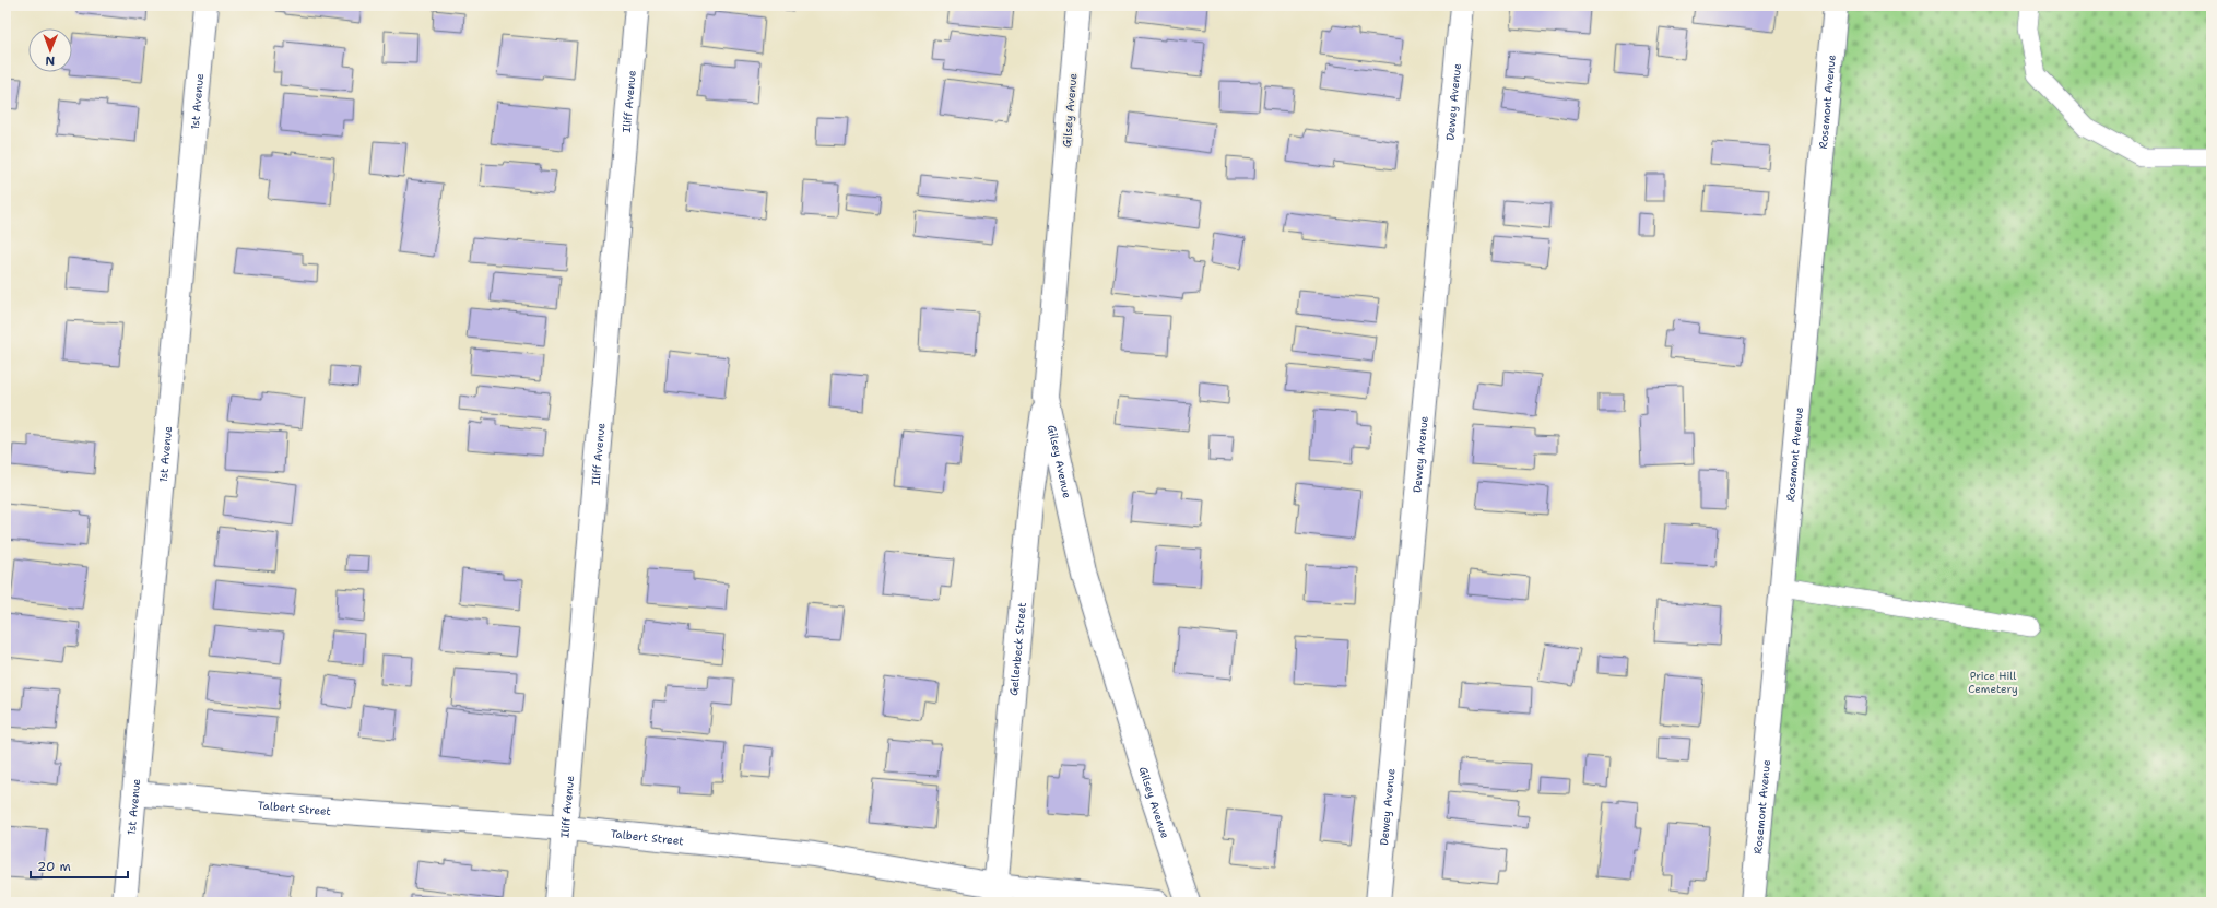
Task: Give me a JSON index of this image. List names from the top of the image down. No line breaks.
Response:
{"streets":{"street":["1st Avenue","Iliff Avenue","Dewey Avenue","Rosemont Avenue","Gilsey Avenue","Gellenbeck Street","Talbert Street"]},"crossings":[["1st Avenue","Talbert Street"],["Iliff Avenue","Talbert Street"],["Gilsey Avenue","Gellenbeck Street"],["Gellenbeck Street","Talbert Street"]],"parks":["Price Hill Cemetery"],"scale_bar":"20 m","north":"bottom"}
